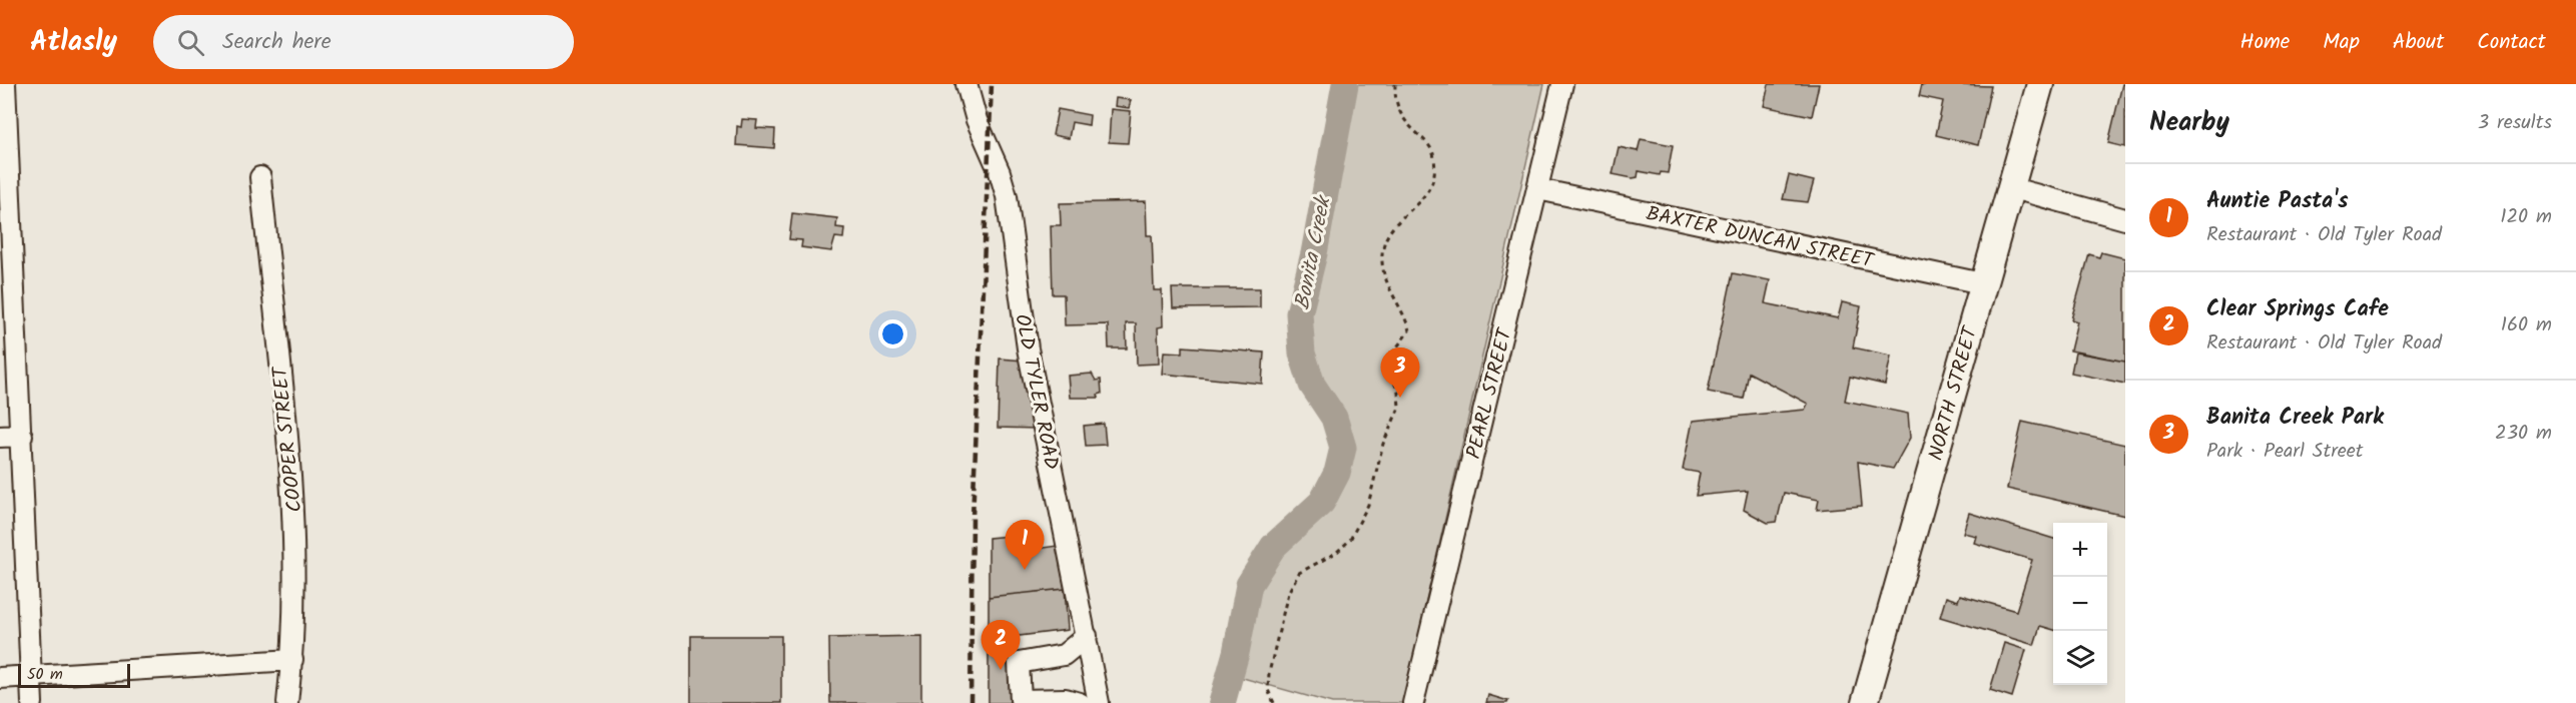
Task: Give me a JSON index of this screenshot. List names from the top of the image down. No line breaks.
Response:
{"streets":{"main road":["NORTH STREET"],"street":["BAXTER DUNCAN STREET","OLD TYLER ROAD","PEARL STREET","COOPER STREET"]},"crossings":[["BAXTER DUNCAN STREET","PEARL STREET"],["BAXTER DUNCAN STREET","NORTH STREET"]],"water":["Bonita Creek"],"scale_bar":"50 m","page":{"header":"Atlasly","search":"Search here","nav":["Home","Map","About","Contact"],"heading":["Nearby","3 results"],"list":[{"mark":"1","name":"Auntie Pasta's","note":"Restaurant · Old Tyler Road","value":"120 m"},{"mark":"2","name":"Clear Springs Cafe","note":"Restaurant · Old Tyler Road","value":"160 m"},{"mark":"3","name":"Banita Creek Park","note":"Park · Pearl Street","value":"230 m"}],"pins":["3","1","2"],"map_buttons":["+","−"],"scale":"50 m"}}
